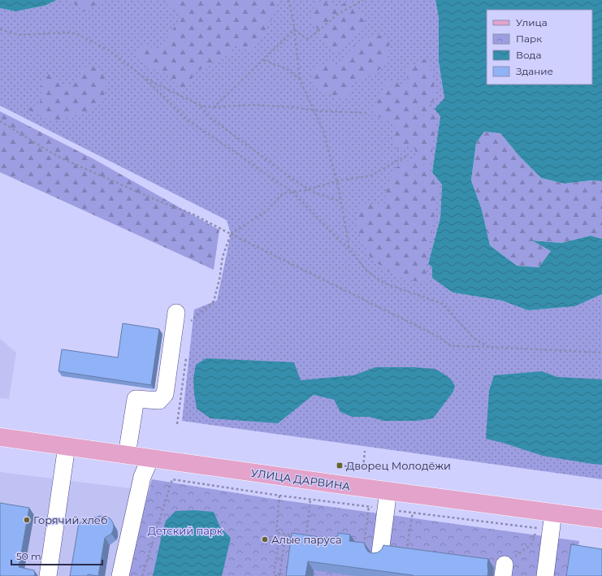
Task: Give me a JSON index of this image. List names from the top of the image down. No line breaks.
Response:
{"streets":{"main road":["УЛИЦА ДАРВИНА"]},"parks":["Детский парк"],"places":{"transit":["Дворец Молодёжи"],"other":["Горячий хлеб","Алые паруса"]},"legend":["Улица","Парк","Вода","Здание"],"scale_bar":"50 m"}
